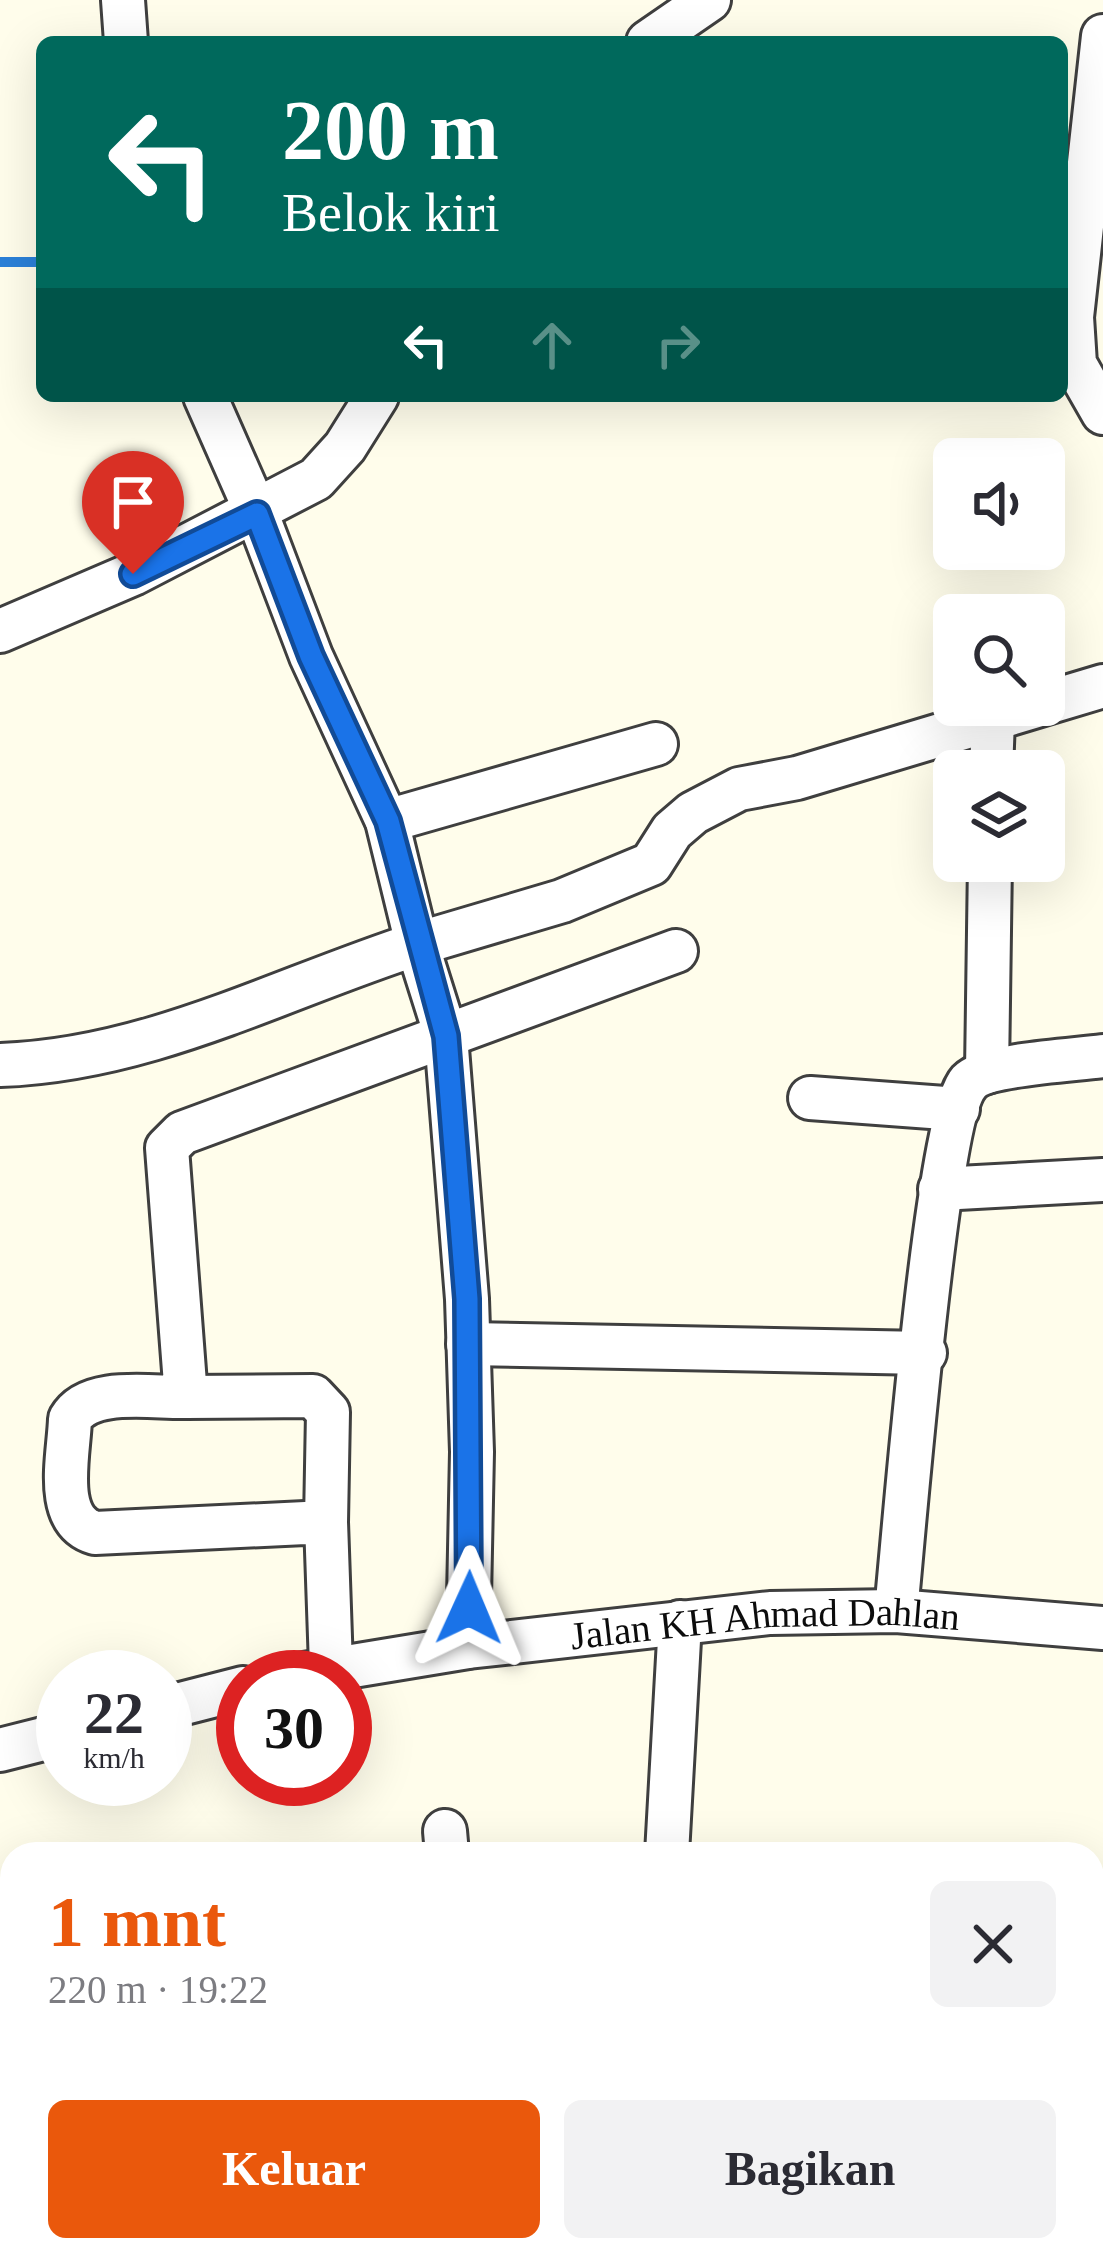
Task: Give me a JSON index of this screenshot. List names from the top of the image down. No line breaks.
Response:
{"streets":{"street":["Jalan KH Ahmad Dahlan"]},"page":{"turn":["200 m","Belok kiri"],"speed":"22 km/h","limit":"30","heading":["1 mnt","220 m · 19:22"],"buttons":["Keluar","Bagikan"]}}
